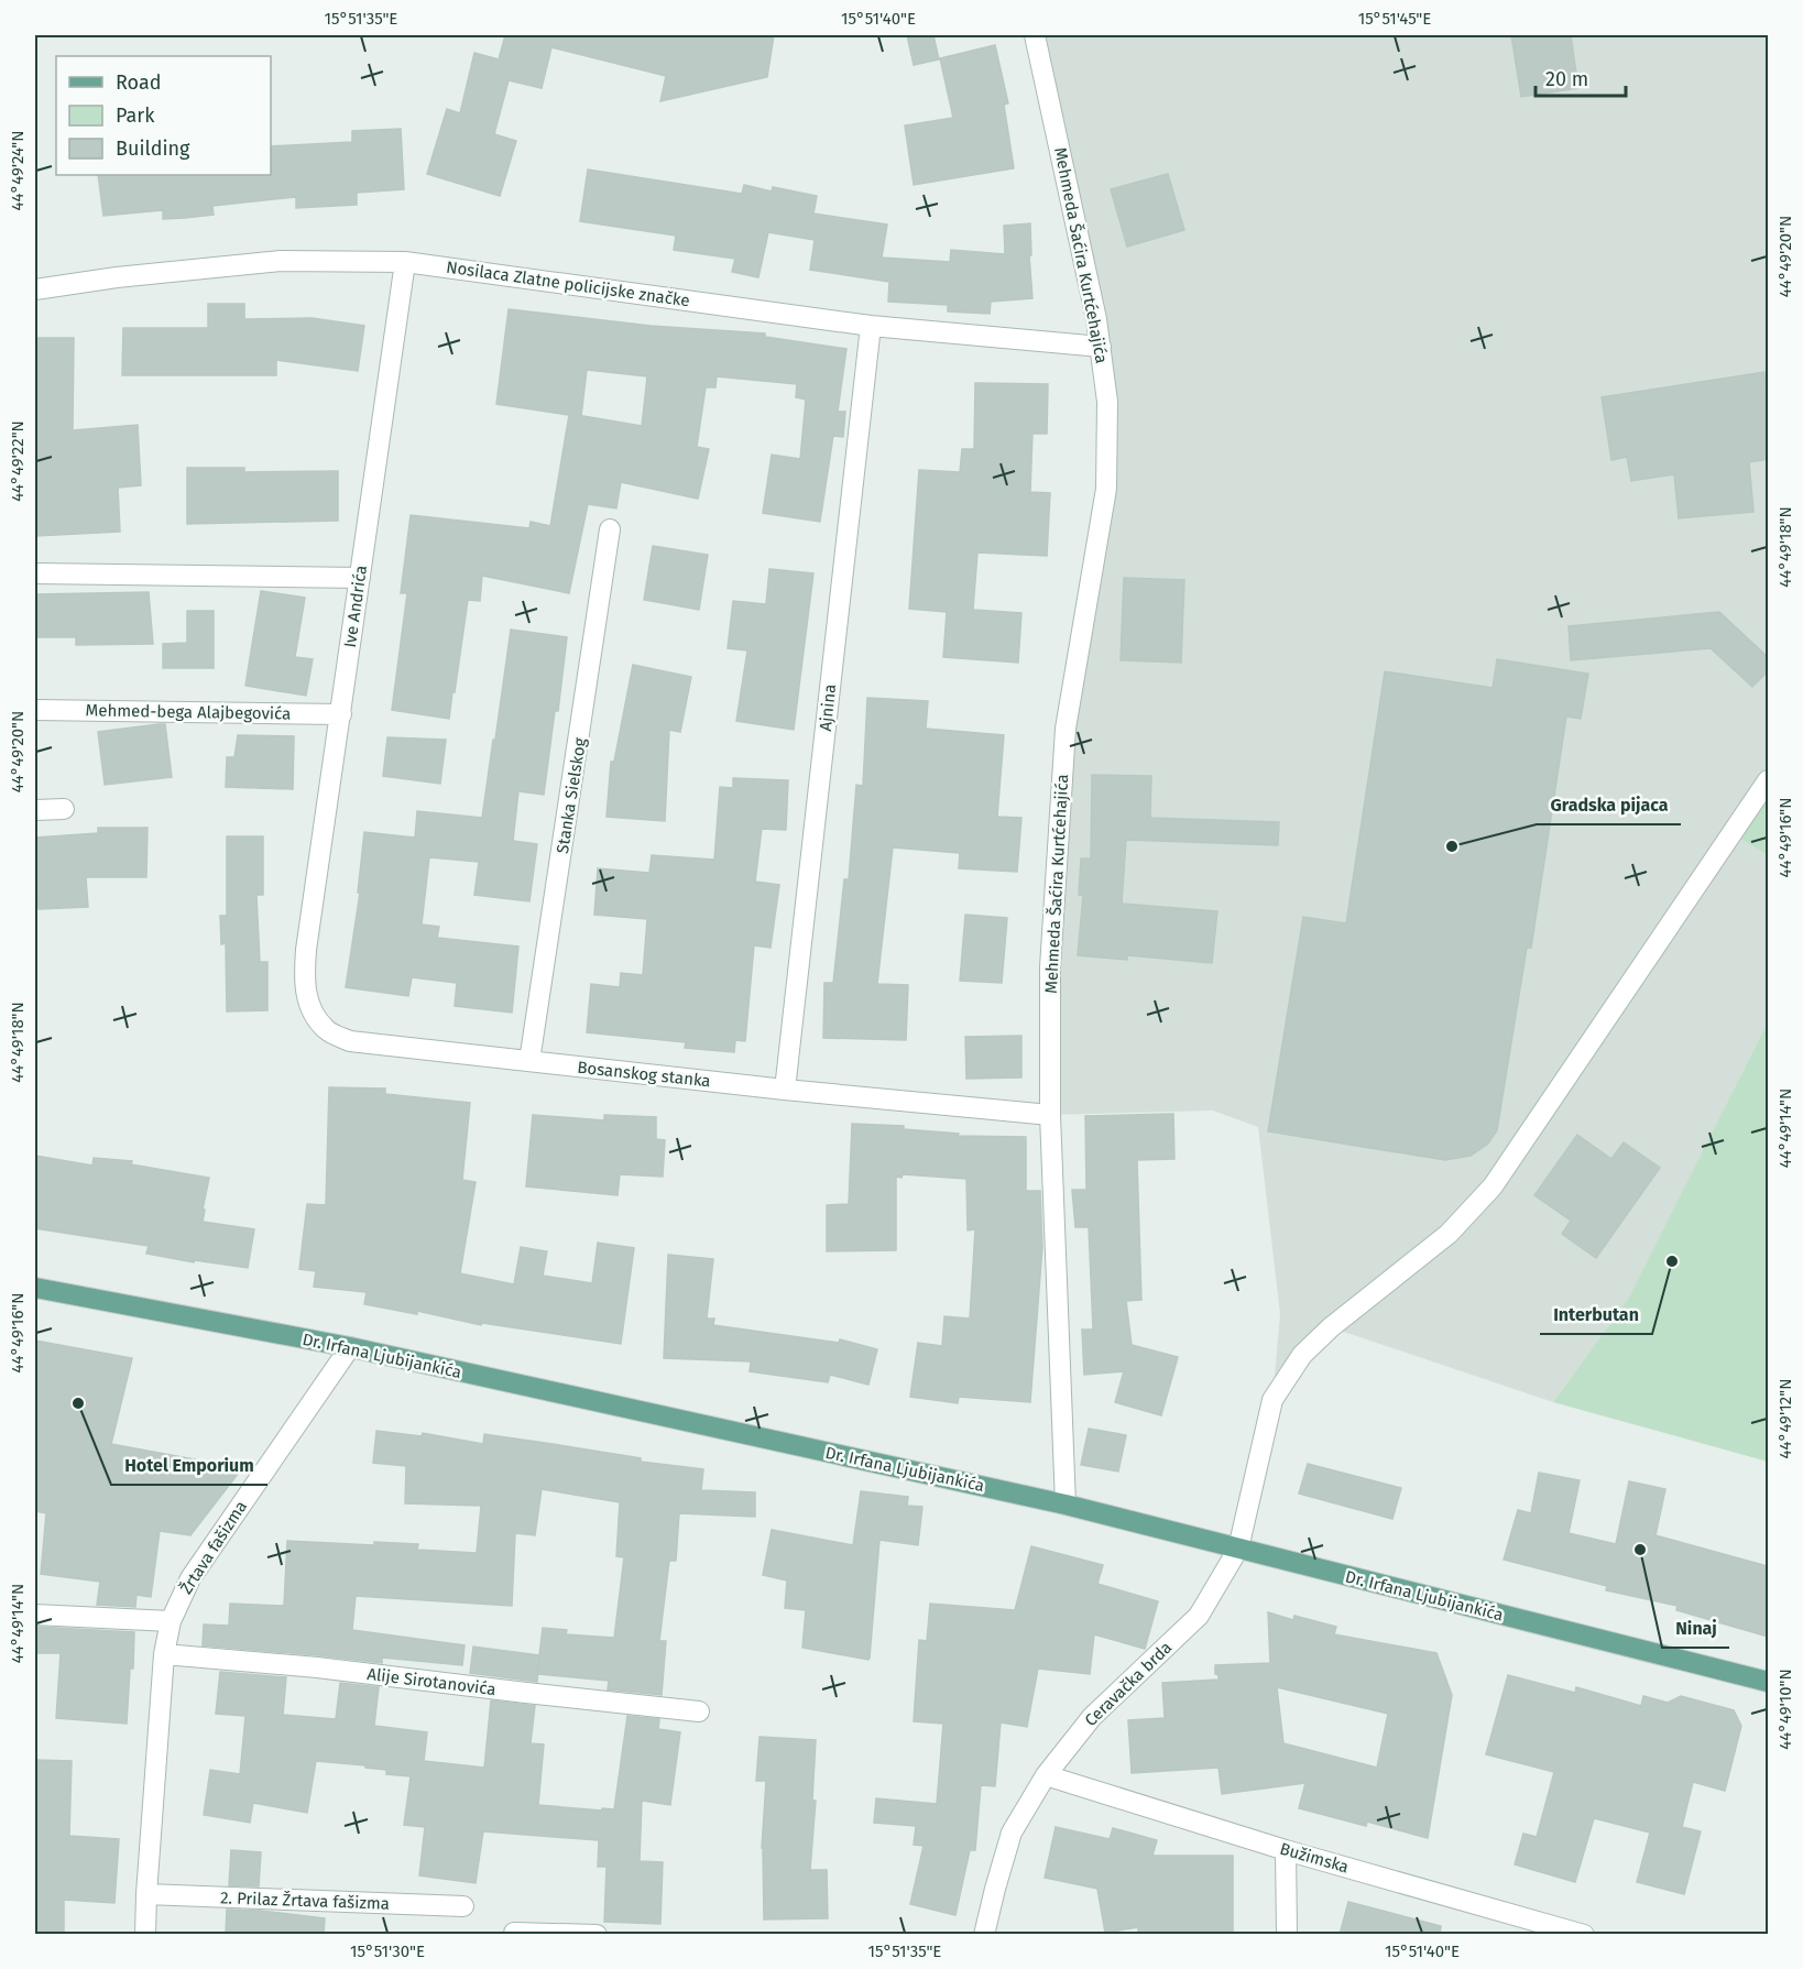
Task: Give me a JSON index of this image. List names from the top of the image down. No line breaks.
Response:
{"streets":{"main road":["Dr. Irfana Ljubijankića"],"street":["Mehmeda Šaćira Kurtćehajića","Nosilaca Zlatne policijske značke","Ive Andrića","Ajnina","Mehmed-bega Alajbegovića","Stanka Sielskog","Bosanskog stanka","Žrtava fašizma","Alije Sirotanovića","Ceravačka brda","Bužimska","2. Prilaz Žrtava fašizma"]},"crossings":[["Mehmeda Šaćira Kurtćehajića","Nosilaca Zlatne policijske značke"],["Mehmeda Šaćira Kurtćehajića","Bosanskog stanka"],["Mehmeda Šaćira Kurtćehajića","Dr. Irfana Ljubijankića"],["Nosilaca Zlatne policijske značke","Ive Andrića"],["Nosilaca Zlatne policijske značke","Ajnina"],["Ive Andrića","Mehmed-bega Alajbegovića"],["Ive Andrića","Bosanskog stanka"],["Ajnina","Bosanskog stanka"],["Stanka Sielskog","Bosanskog stanka"],["Dr. Irfana Ljubijankića","Žrtava fašizma"],["Dr. Irfana Ljubijankića","Ceravačka brda"],["Žrtava fašizma","Alije Sirotanovića"],["Žrtava fašizma","2. Prilaz Žrtava fašizma"],["Ceravačka brda","Bužimska"]],"places":["Gradska pijaca","Interbutan","Hotel Emporium","Ninaj"],"legend":["Road","Park","Building"],"scale_bar":"20 m","coordinates":["15°51'35\"E","15°51'40\"E","15°51'45\"E","44°49'24\"N","44°49'20\"N","44°49'22\"N","44°49'18\"N","44°49'16\"N","44°49'14\"N","44°49'12\"N","44°49'10\"N","15°51'30\"E"]}
